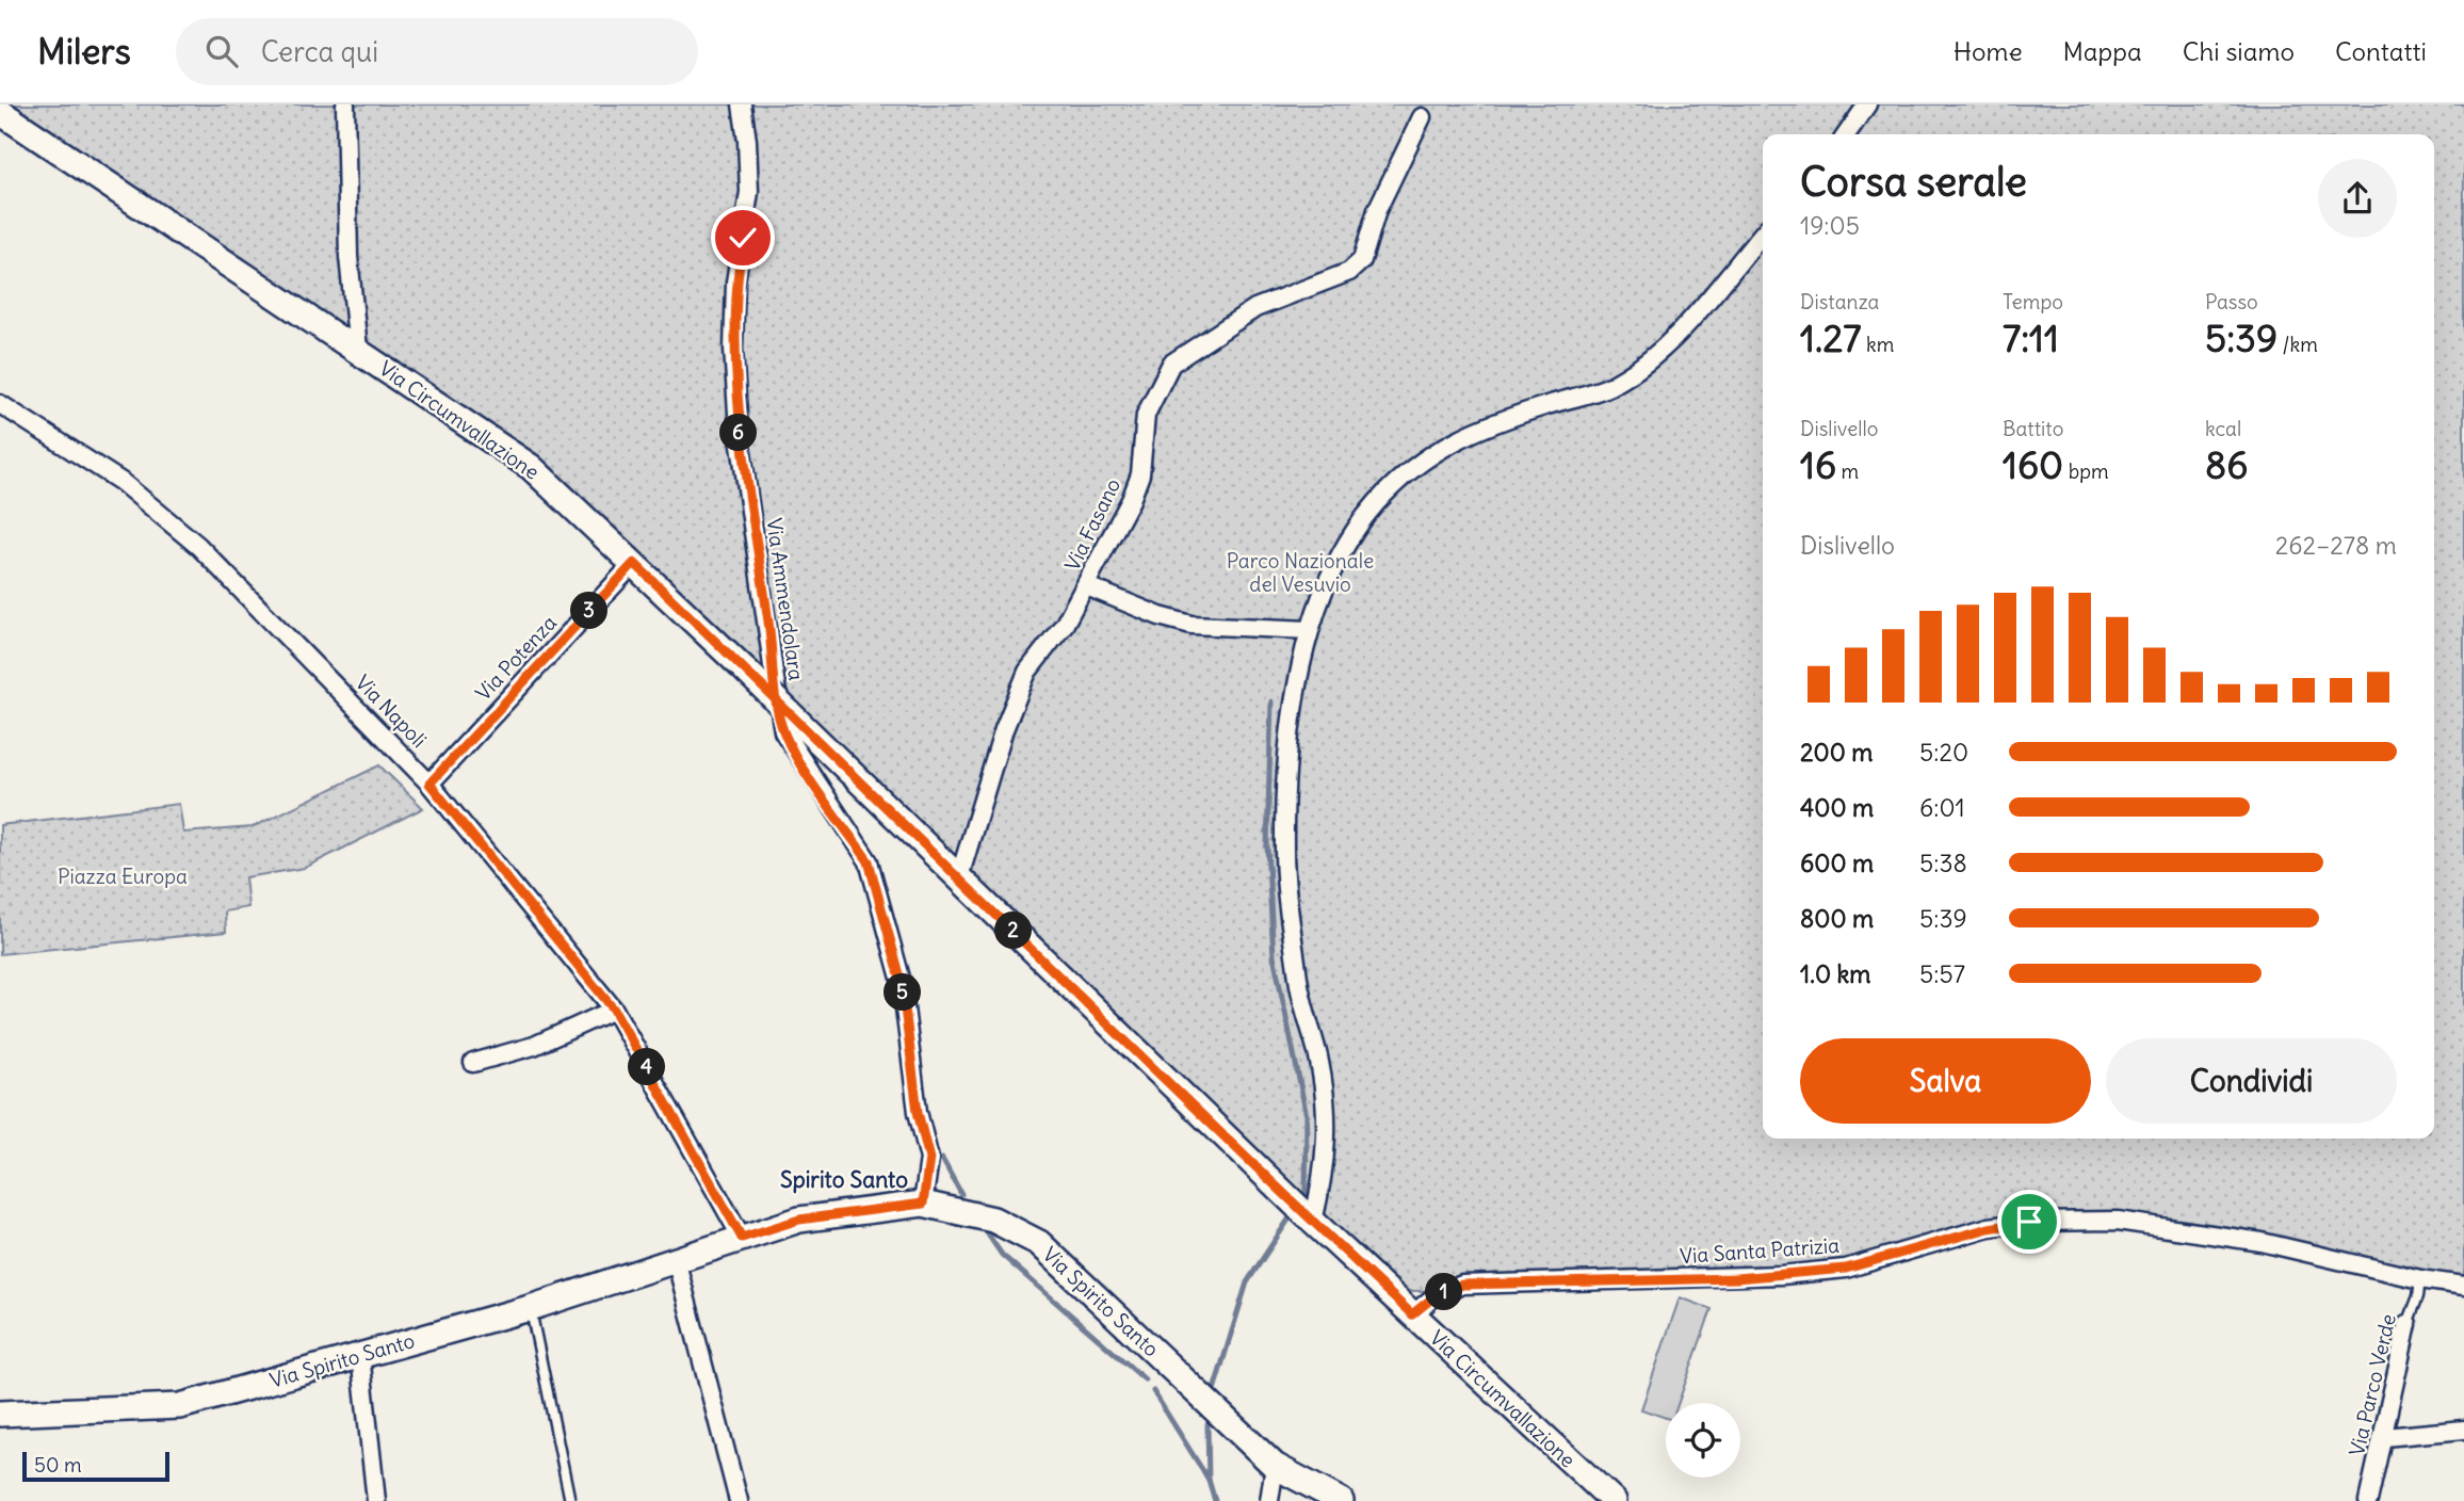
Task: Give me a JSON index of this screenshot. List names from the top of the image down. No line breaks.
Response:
{"streets":{"main road":["Via Circumvallazione","Via Spirito Santo"],"street":["Via Fasano","Via Ammendolara","Via Potenza","Via Napoli","Via Santa Patrizia","Via Parco Verde"]},"crossings":[["Via Circumvallazione","Via Fasano"],["Via Circumvallazione","Via Potenza"],["Via Circumvallazione","Via Santa Patrizia"],["Via Ammendolara","Via Spirito Santo"],["Via Potenza","Via Napoli"],["Via Napoli","Via Spirito Santo"],["Via Santa Patrizia","Via Parco Verde"]],"districts":["Spirito Santo"],"parks":["Parco Nazionale del Vesuvio","Piazza Europa"],"scale_bar":"50 m","page":{"header":"Milers","search":"Cerca qui","nav":["Home","Mappa","Chi siamo","Contatti"],"heading":["Corsa serale","19:05"],"stats":[["Distanza","1.27 km"],["Tempo","7:11"],["Passo","5:39 /km"],["Dislivello","16 m"],["Battito","160 bpm"],["kcal","86"]],"pins":["6","3","2","5","4","1"],"chart":["Dislivello","262–278 m"],"list":[{"name":"200 m","note":"5:20"},{"name":"400 m","note":"6:01"},{"name":"600 m","note":"5:38"},{"name":"800 m","note":"5:39"},{"name":"1.0 km","note":"5:57"}],"buttons":["Salva","Condividi"],"scale":"50 m"}}
